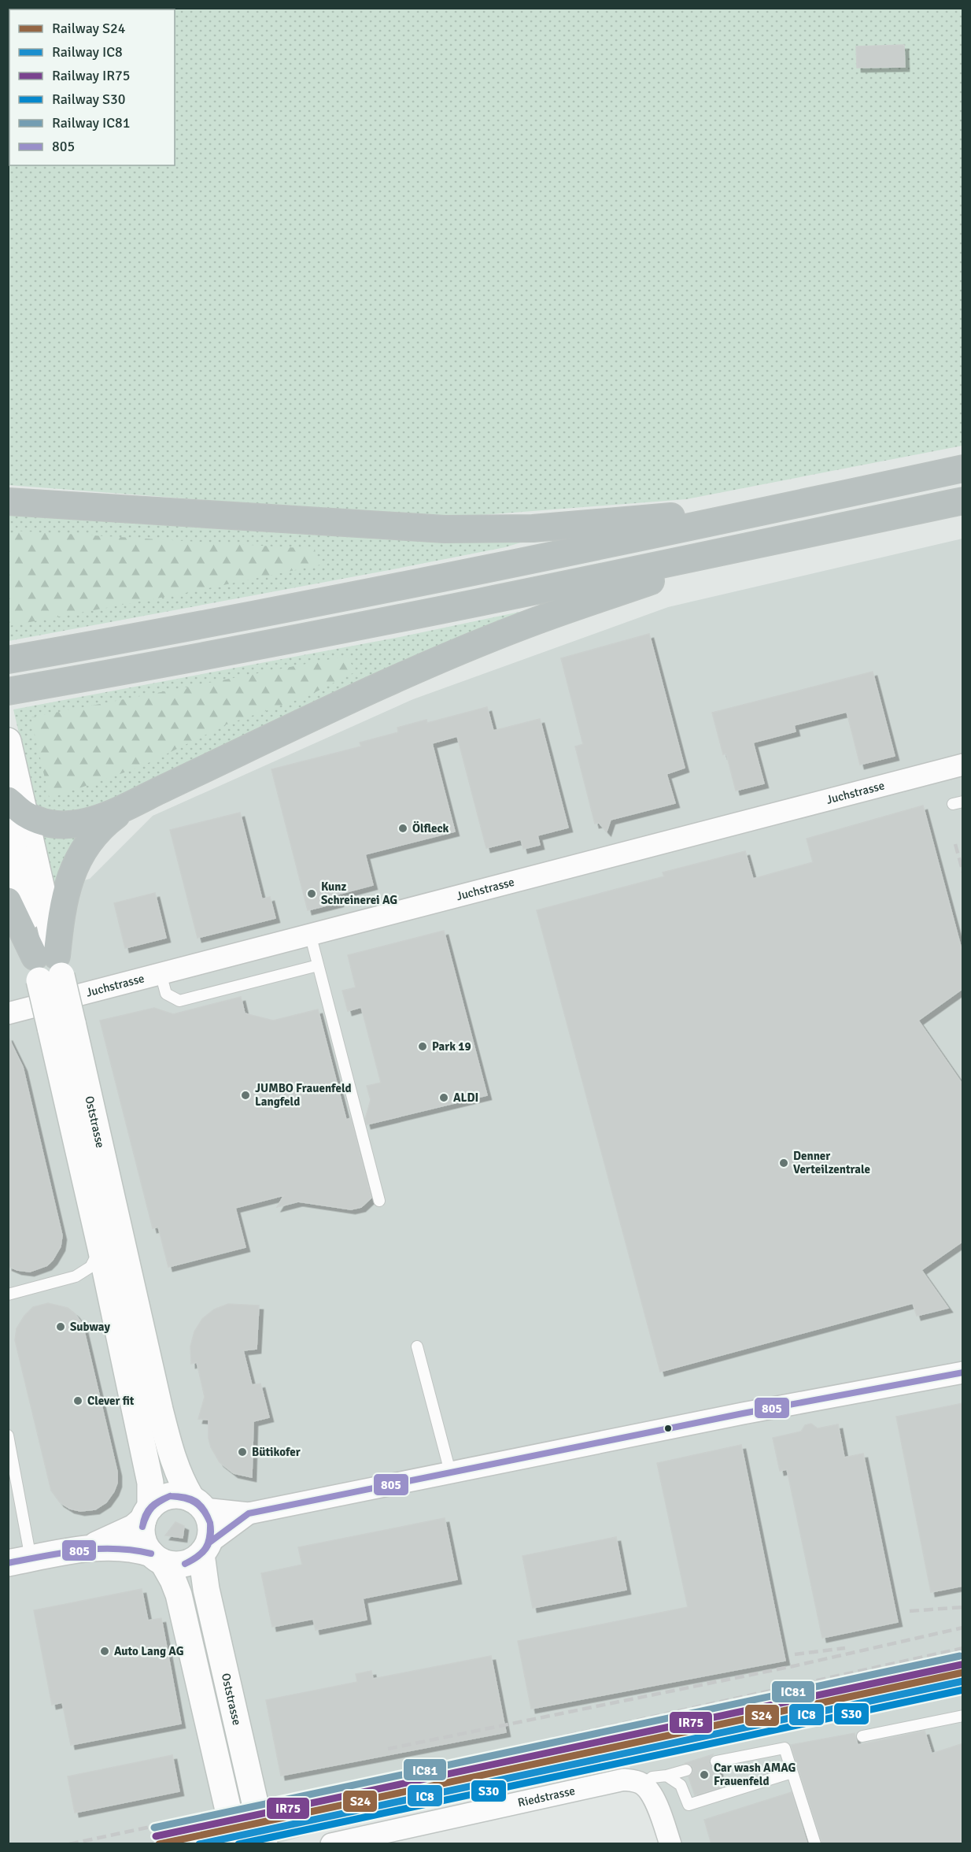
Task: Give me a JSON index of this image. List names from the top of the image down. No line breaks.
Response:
{"streets":{"main road":["Oststrasse"],"street":["Juchstrasse","Riedstrasse"]},"places":["Ölfleck","Kunz Schreinerei AG","Park 19","JUMBO Frauenfeld Langfeld","ALDI","Denner Verteilzentrale","Subway","Clever fit","Bütikofer","Auto Lang AG","Car wash AMAG Frauenfeld"],"lines":["transit line 805","rail line IC81","rail line IR75","rail line S24","rail line IC8","rail line S30"],"legend":["Railway S24","Railway IC8","Railway IR75","Railway S30","Railway IC81","805"]}
